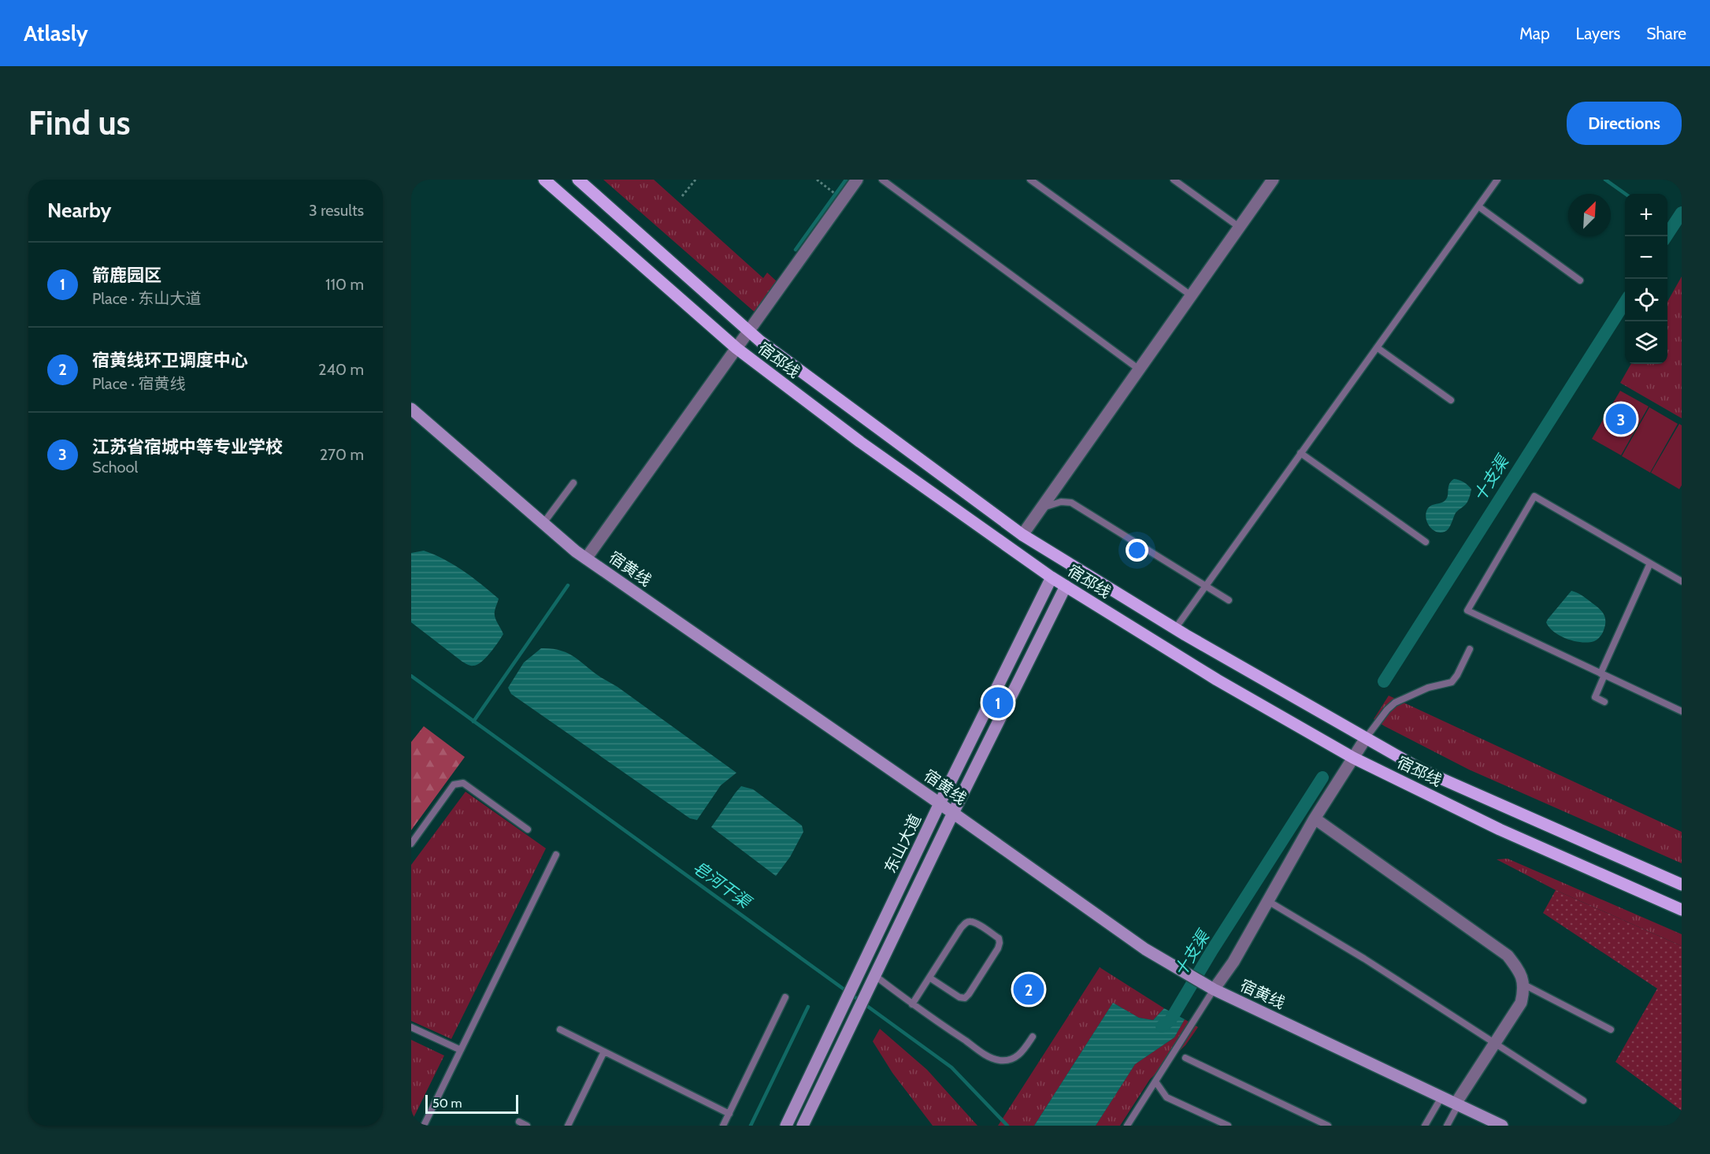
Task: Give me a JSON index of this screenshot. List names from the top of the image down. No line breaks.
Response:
{"streets":{"main road":["宿邳线","宿黄线","东山大道"]},"crossings":[["宿邳线","东山大道"],["宿黄线","东山大道"]],"water":["十支渠","皂河干渠"],"scale_bar":"50 m","north":"top right","page":{"header":"Atlasly","nav":["Map","Layers","Share"],"buttons":"Directions","title":"Find us","heading":["Nearby","3 results"],"map_buttons":["+","−"],"list":[{"mark":"1","name":"箭鹿园区","note":"Place · 东山大道","value":"110 m"},{"mark":"2","name":"宿黄线环卫调度中心","note":"Place · 宿黄线","value":"240 m"},{"mark":"3","name":"江苏省宿城中等专业学校","note":"School","value":"270 m"}],"pins":["3","1","2"],"scale":"50 m"}}
